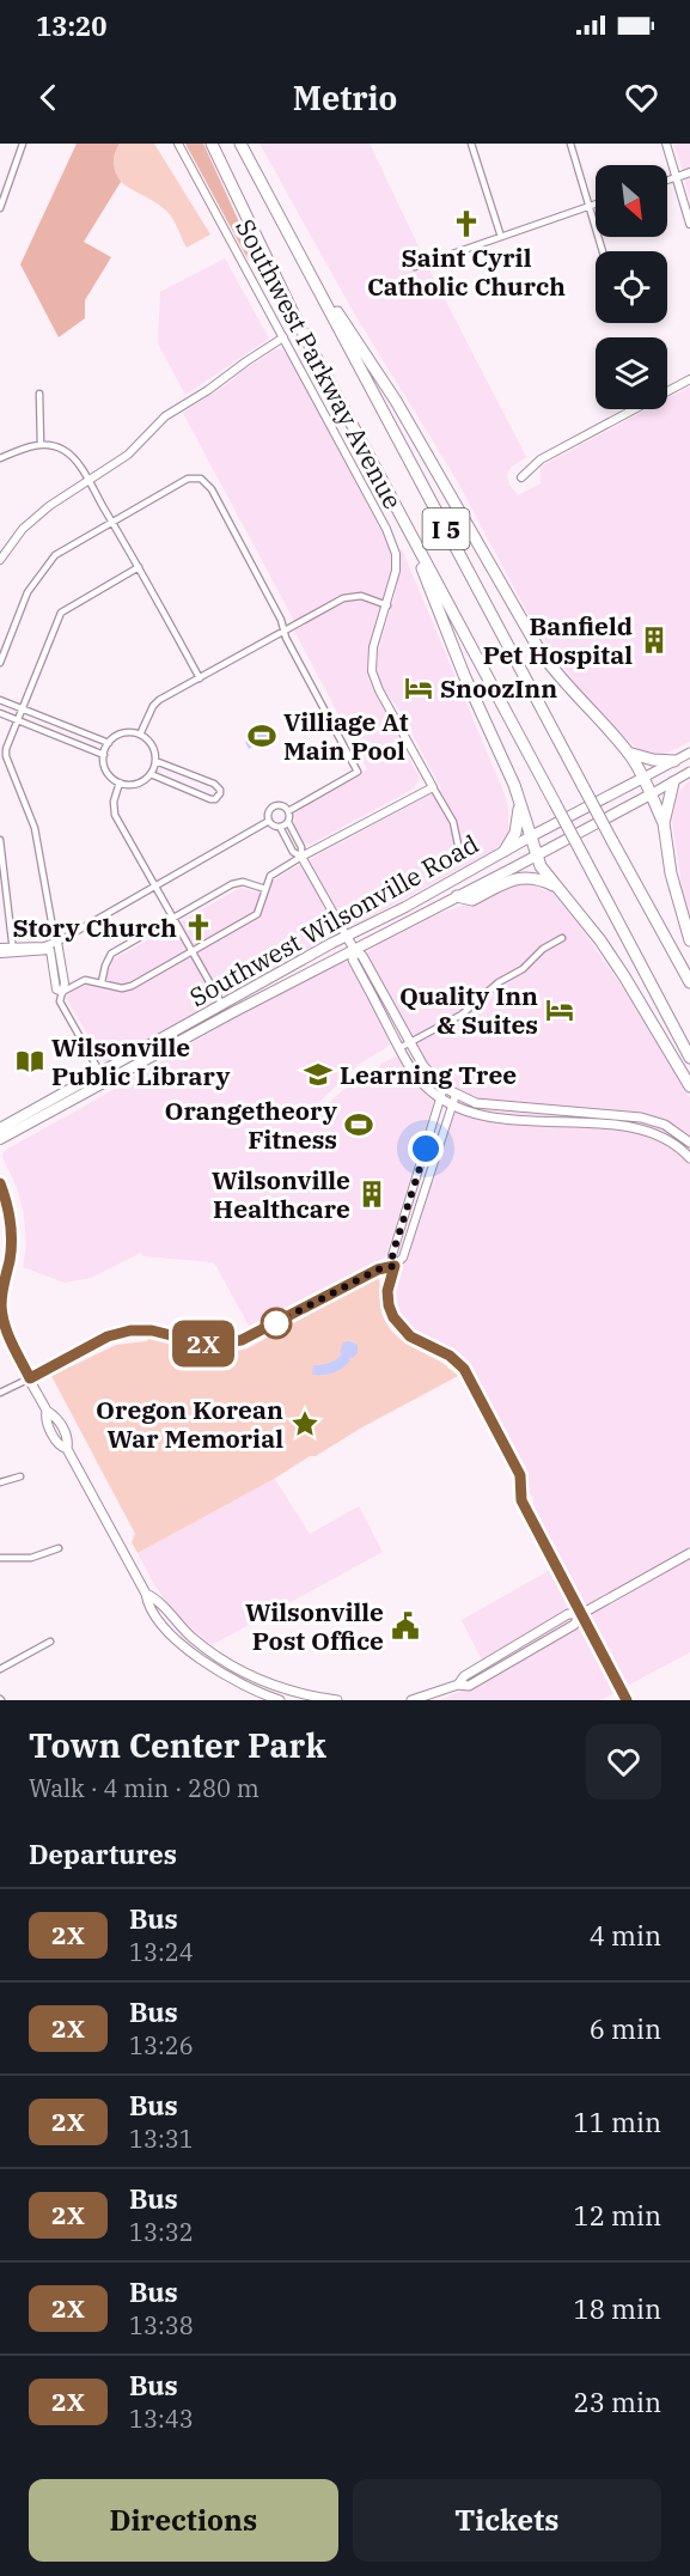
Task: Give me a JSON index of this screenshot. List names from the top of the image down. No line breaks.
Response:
{"streets":{"highway":["I 5"],"main road":["Southwest Wilsonville Road"],"street":["Southwest Parkway Avenue"]},"crossings":[["I 5","Southwest Wilsonville Road"]],"places":{"church":["Saint Cyril Catholic Church","Story Church"],"building":["Banfield Pet Hospital","Wilsonville Healthcare"],"hotel":["SnoozInn","Quality Inn & Suites"],"sports":["Villiage At Main Pool","Orangetheory Fitness"],"library":["Wilsonville Public Library"],"school or university":["Learning Tree"],"place":["Oregon Korean War Memorial"],"public building":["Wilsonville Post Office"]},"lines":["bus line 2X"],"north":"bottom right","page":{"status":"13:20","header":"Metrio","on_map":"2X","heading":[["Town Center Park","Walk · 4 min · 280 m"],"Departures"],"list":[{"mark":"2X","name":"Bus","note":"13:24","value":"4 min"},{"mark":"2X","name":"Bus","note":"13:26","value":"6 min"},{"mark":"2X","name":"Bus","note":"13:31","value":"11 min"},{"mark":"2X","name":"Bus","note":"13:32","value":"12 min"},{"mark":"2X","name":"Bus","note":"13:38","value":"18 min"},{"mark":"2X","name":"Bus","note":"13:43","value":"23 min"}],"buttons":["Directions","Tickets"]}}
